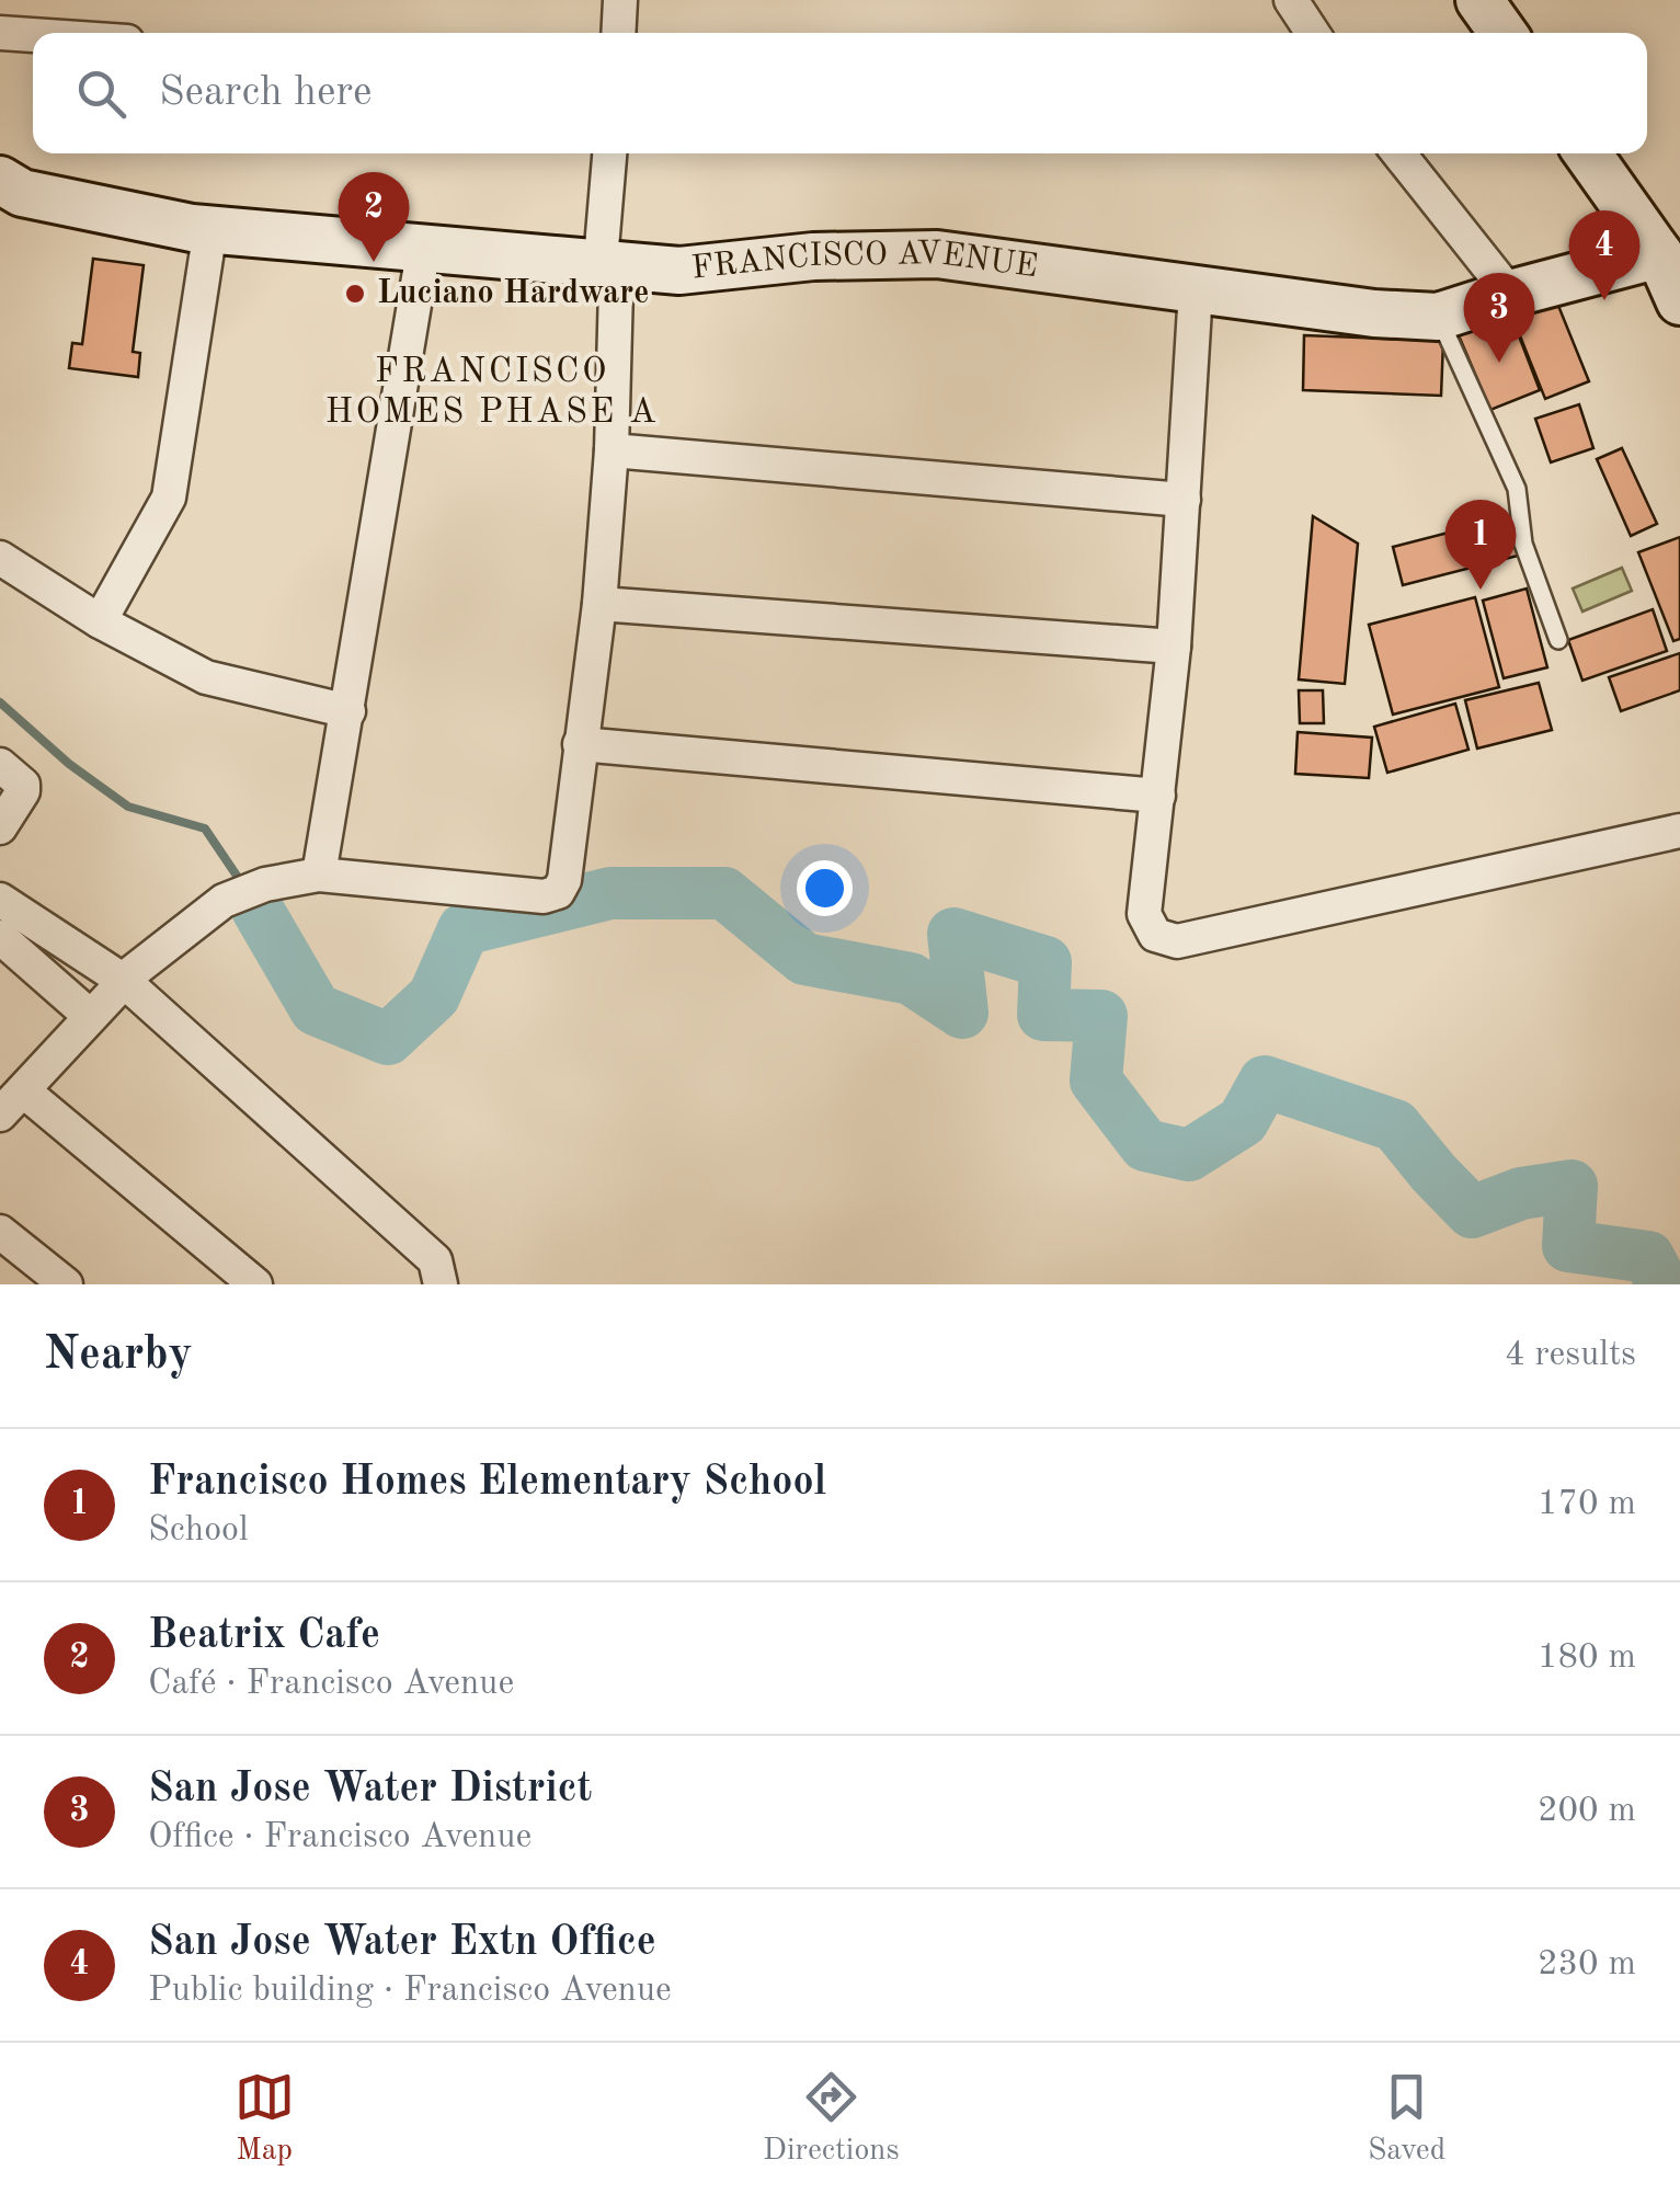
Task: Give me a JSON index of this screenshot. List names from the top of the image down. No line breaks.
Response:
{"streets":{"street":["FRANCISCO AVENUE"]},"districts":["FRANCISCO HOMES PHASE A"],"places":["Luciano Hardware"],"page":{"search":"Search here","pins":["2","4","3","1"],"heading":["Nearby","4 results"],"list":[{"mark":"1","name":"Francisco Homes Elementary School","note":"School","value":"170 m"},{"mark":"2","name":"Beatrix Cafe","note":"Café · Francisco Avenue","value":"180 m"},{"mark":"3","name":"San Jose Water District","note":"Office · Francisco Avenue","value":"200 m"},{"mark":"4","name":"San Jose Water Extn Office","note":"Public building · Francisco Avenue","value":"230 m"}],"nav":["Map","Directions","Saved"]}}
